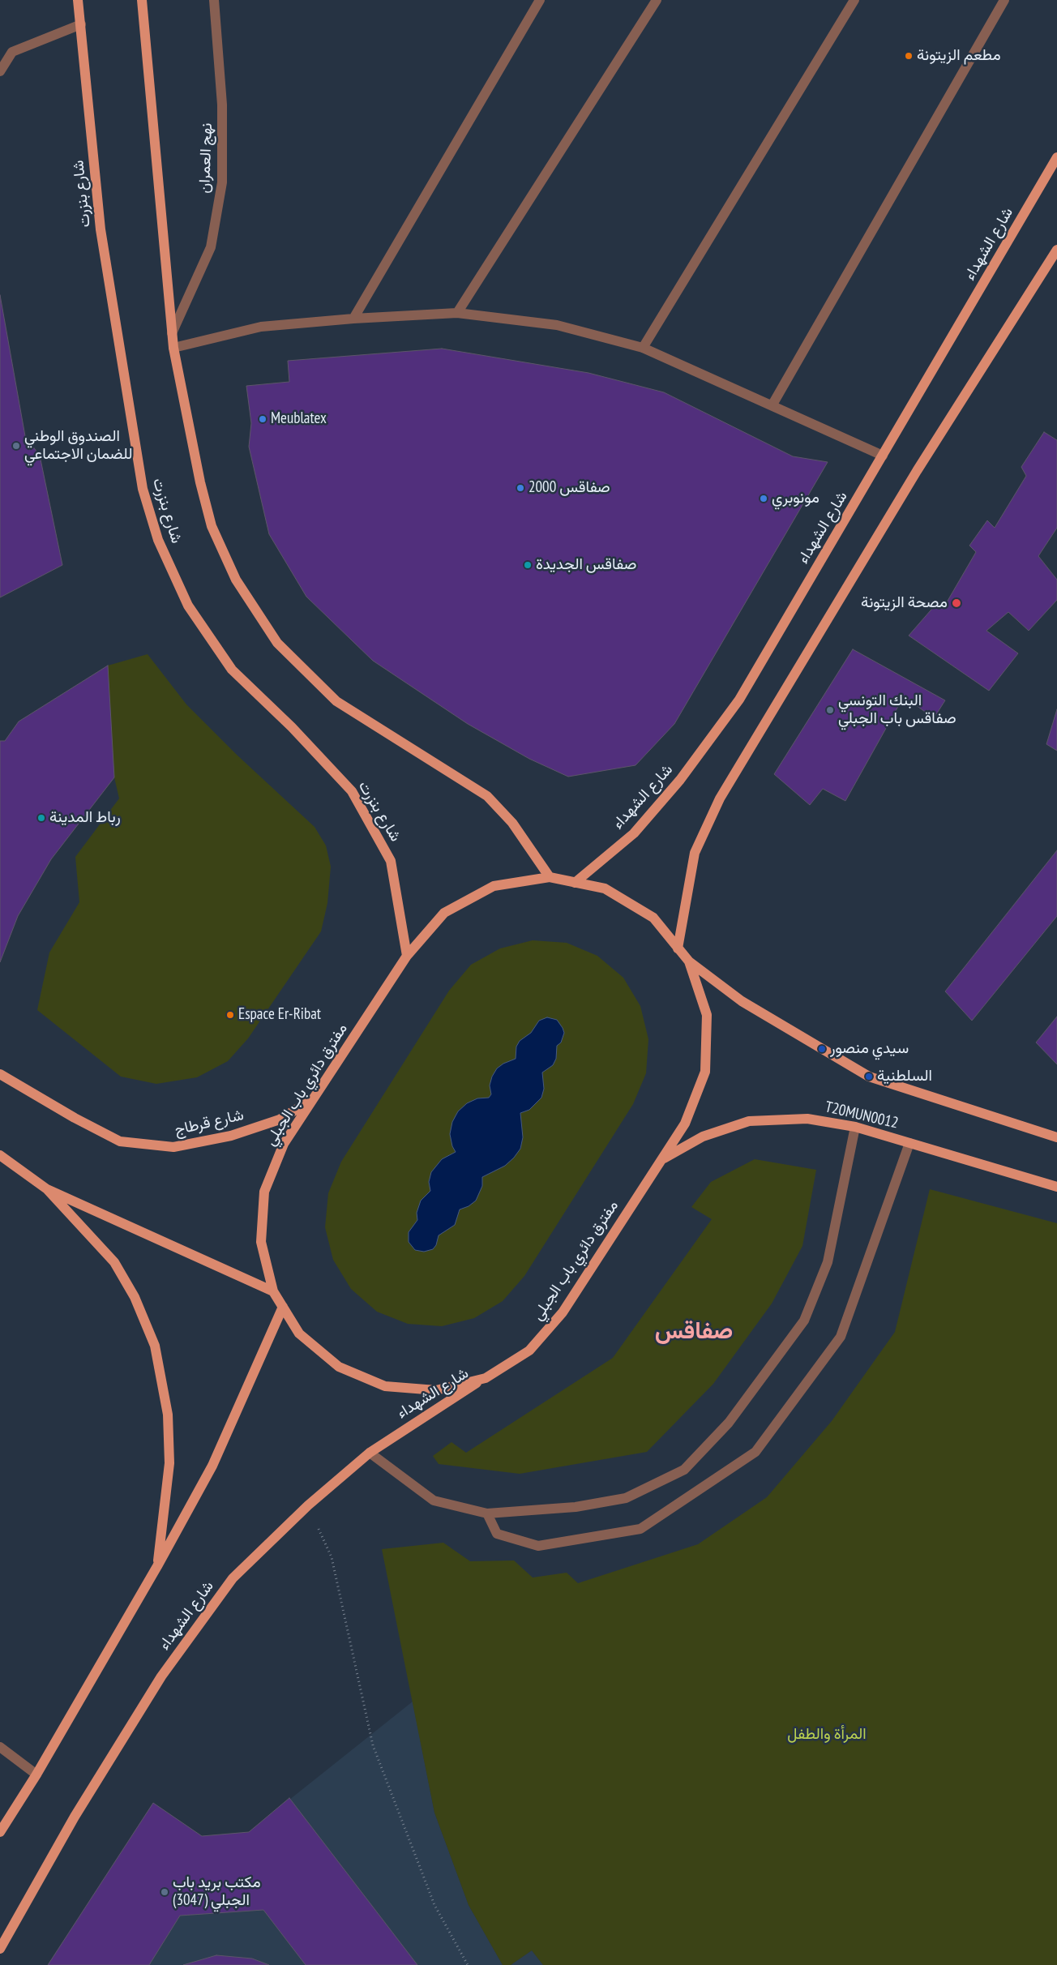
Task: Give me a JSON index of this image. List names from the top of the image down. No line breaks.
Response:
{"streets":{"main road":["شارع بنزرت","شارع الشهداء","مفترق دائري باب الجبلي","T20MUN0012","شارع قرطاج"],"street":["نهج العمران"]},"crossings":[["شارع بنزرت","مفترق دائري باب الجبلي"],["شارع الشهداء","مفترق دائري باب الجبلي"],["مفترق دائري باب الجبلي","T20MUN0012"],["مفترق دائري باب الجبلي","شارع قرطاج"]],"districts":["صفاقس"],"parks":["المرأة والطفل"],"places":["مطعم الزيتونة","Meublatex","الصندوق الوطني للضمان الاجتماعي","صفاقس 2000","مونوبري","صفاقس الجديدة","مصحة الزيتونة","البنك التونسي صفاقس باب الجبلي","رباط المدينة","Espace Er-Ribat","سيدي منصور","السلطنية","مكتب بريد باب الجبلي (3047)"]}
